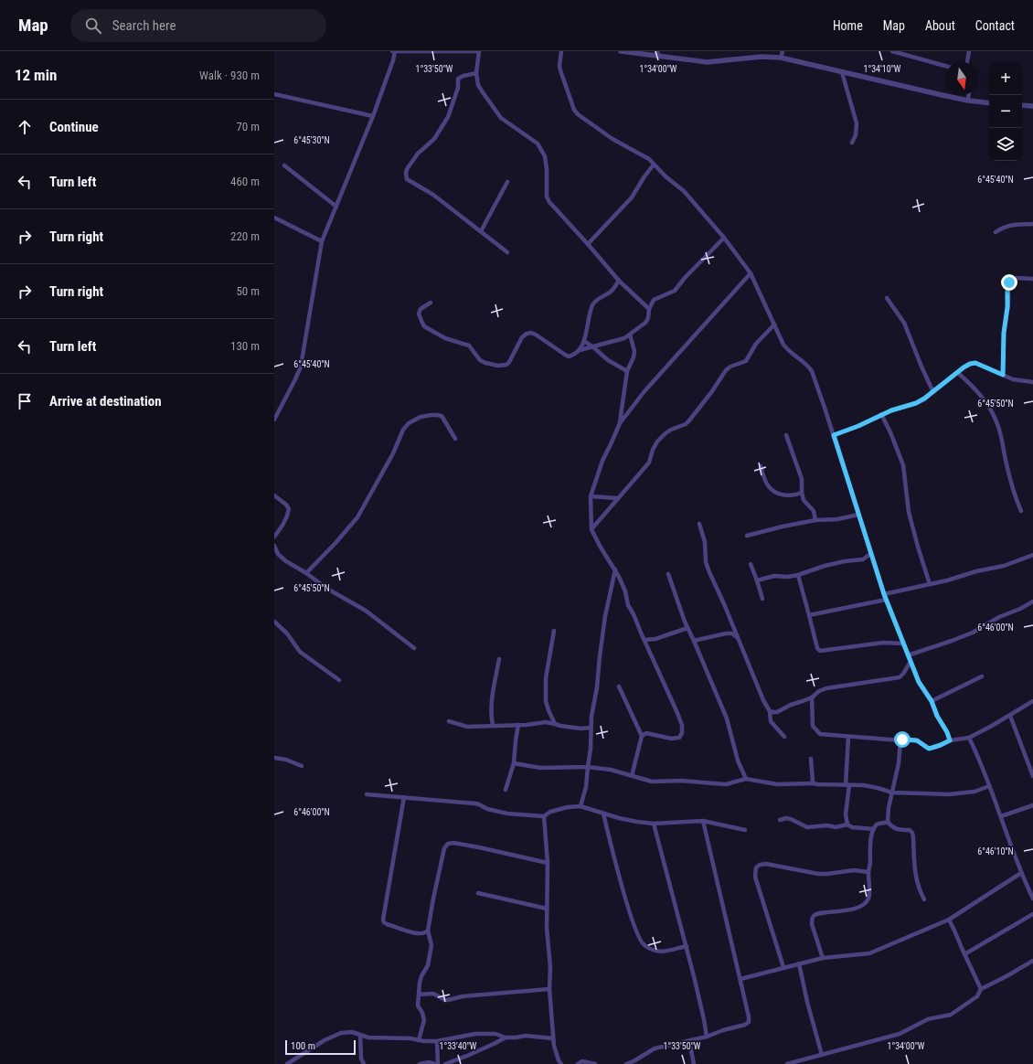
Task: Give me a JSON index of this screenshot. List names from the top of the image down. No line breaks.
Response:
{"scale_bar":"100 m","north":"bottom","page":{"header":"Map","search":"Search here","nav":["Home","Map","About","Contact"],"heading":["12 min","Walk · 930 m"],"map_buttons":["+","−"],"list":[["Continue","70 m"],["Turn left","460 m"],["Turn right","220 m"],["Turn right","50 m"],["Turn left","130 m"],"Arrive at destination"],"scale":"100 m"},"coordinates":["1°34'10\"W","1°33'50\"W","1°34'00\"W","6°45'30\"N","6°45'40\"N","6°45'50\"N","6°46'00\"N","6°46'10\"N","1°33'40\"W"]}
